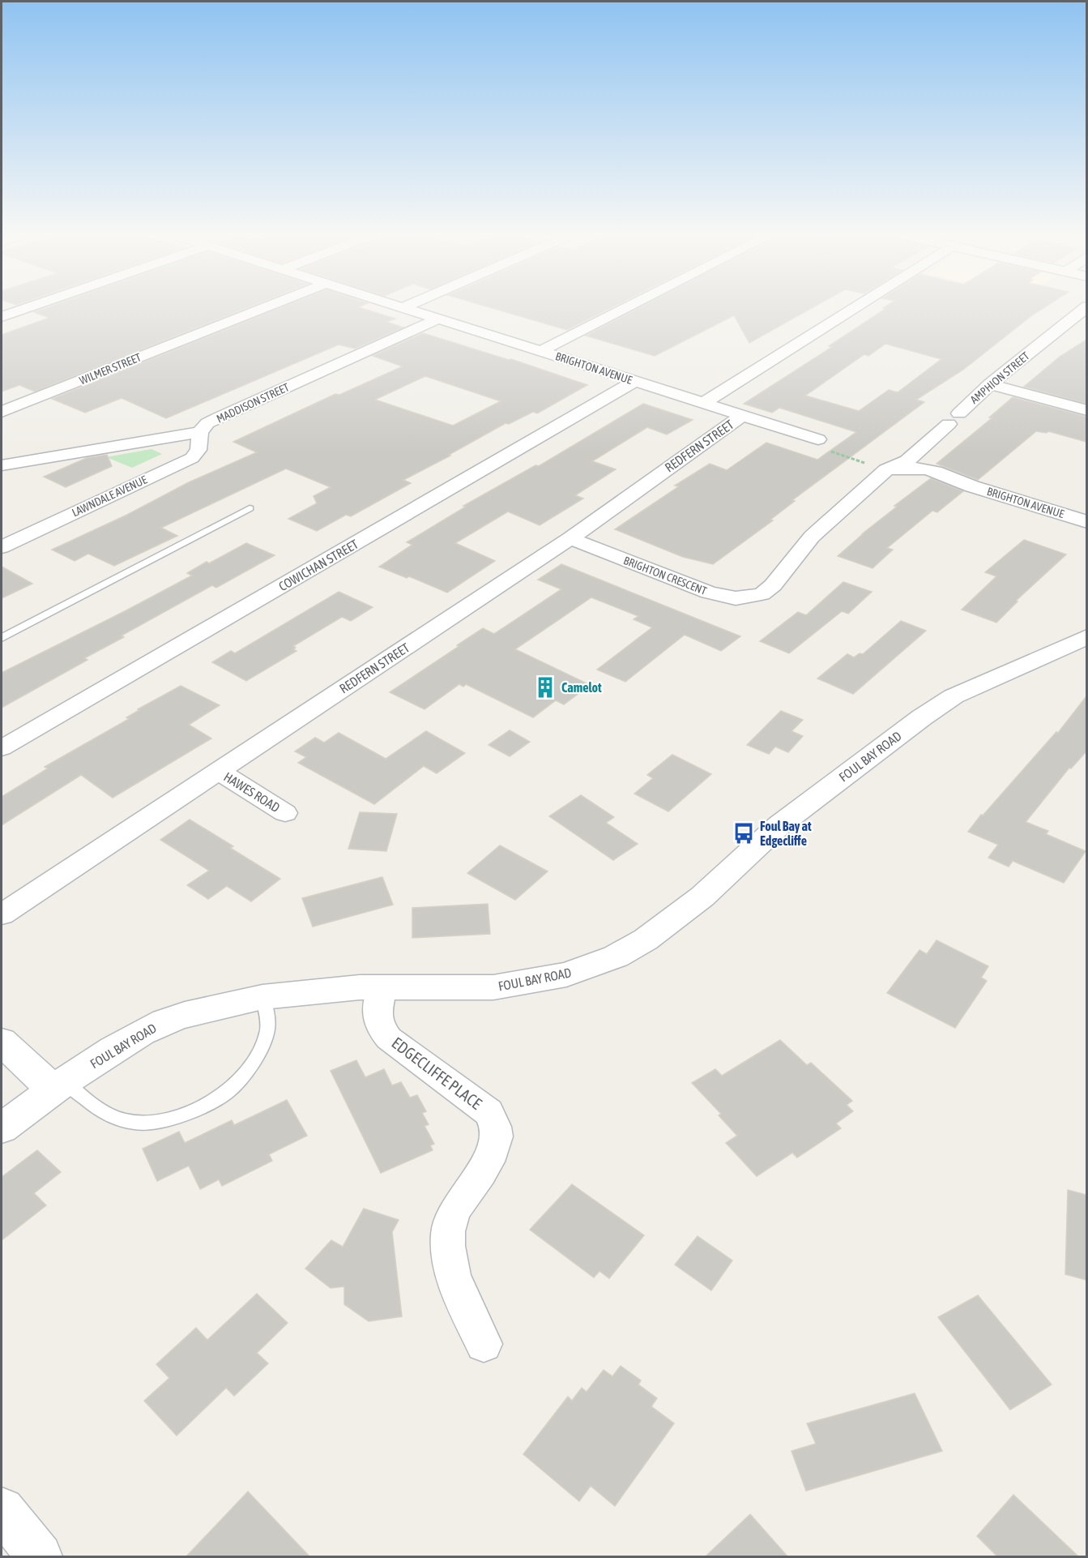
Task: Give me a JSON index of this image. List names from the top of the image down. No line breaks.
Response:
{"streets":{"street":["BRIGHTON AVENUE","WILMER STREET","AMPHION STREET","MADDISON STREET","REDFERN STREET","LAWNDALE AVENUE","COWICHAN STREET","BRIGHTON CRESCENT","FOUL BAY ROAD","HAWES ROAD","EDGECLIFFE PLACE"]},"crossings":[["BRIGHTON AVENUE","AMPHION STREET"],["BRIGHTON AVENUE","MADDISON STREET"],["BRIGHTON AVENUE","REDFERN STREET"],["BRIGHTON AVENUE","COWICHAN STREET"],["BRIGHTON AVENUE","BRIGHTON CRESCENT"],["AMPHION STREET","BRIGHTON CRESCENT"],["MADDISON STREET","LAWNDALE AVENUE"],["REDFERN STREET","BRIGHTON CRESCENT"],["REDFERN STREET","HAWES ROAD"],["FOUL BAY ROAD","EDGECLIFFE PLACE"]],"places":{"building":["Camelot"],"bus stop":["Foul Bay at Edgecliffe"]}}
